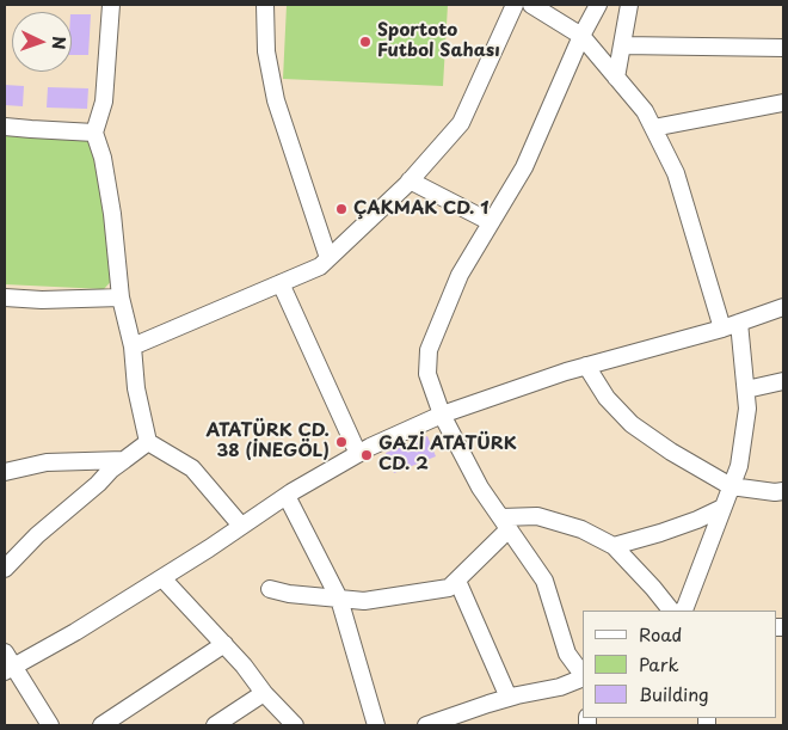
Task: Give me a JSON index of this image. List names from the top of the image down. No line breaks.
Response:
{"places":["Sportoto Futbol Sahası","ÇAKMAK CD. 1","ATATÜRK CD. 38 (İNEGÖL)","GAZİ ATATÜRK CD. 2"],"legend":["Road","Park","Building"],"north":"right"}
